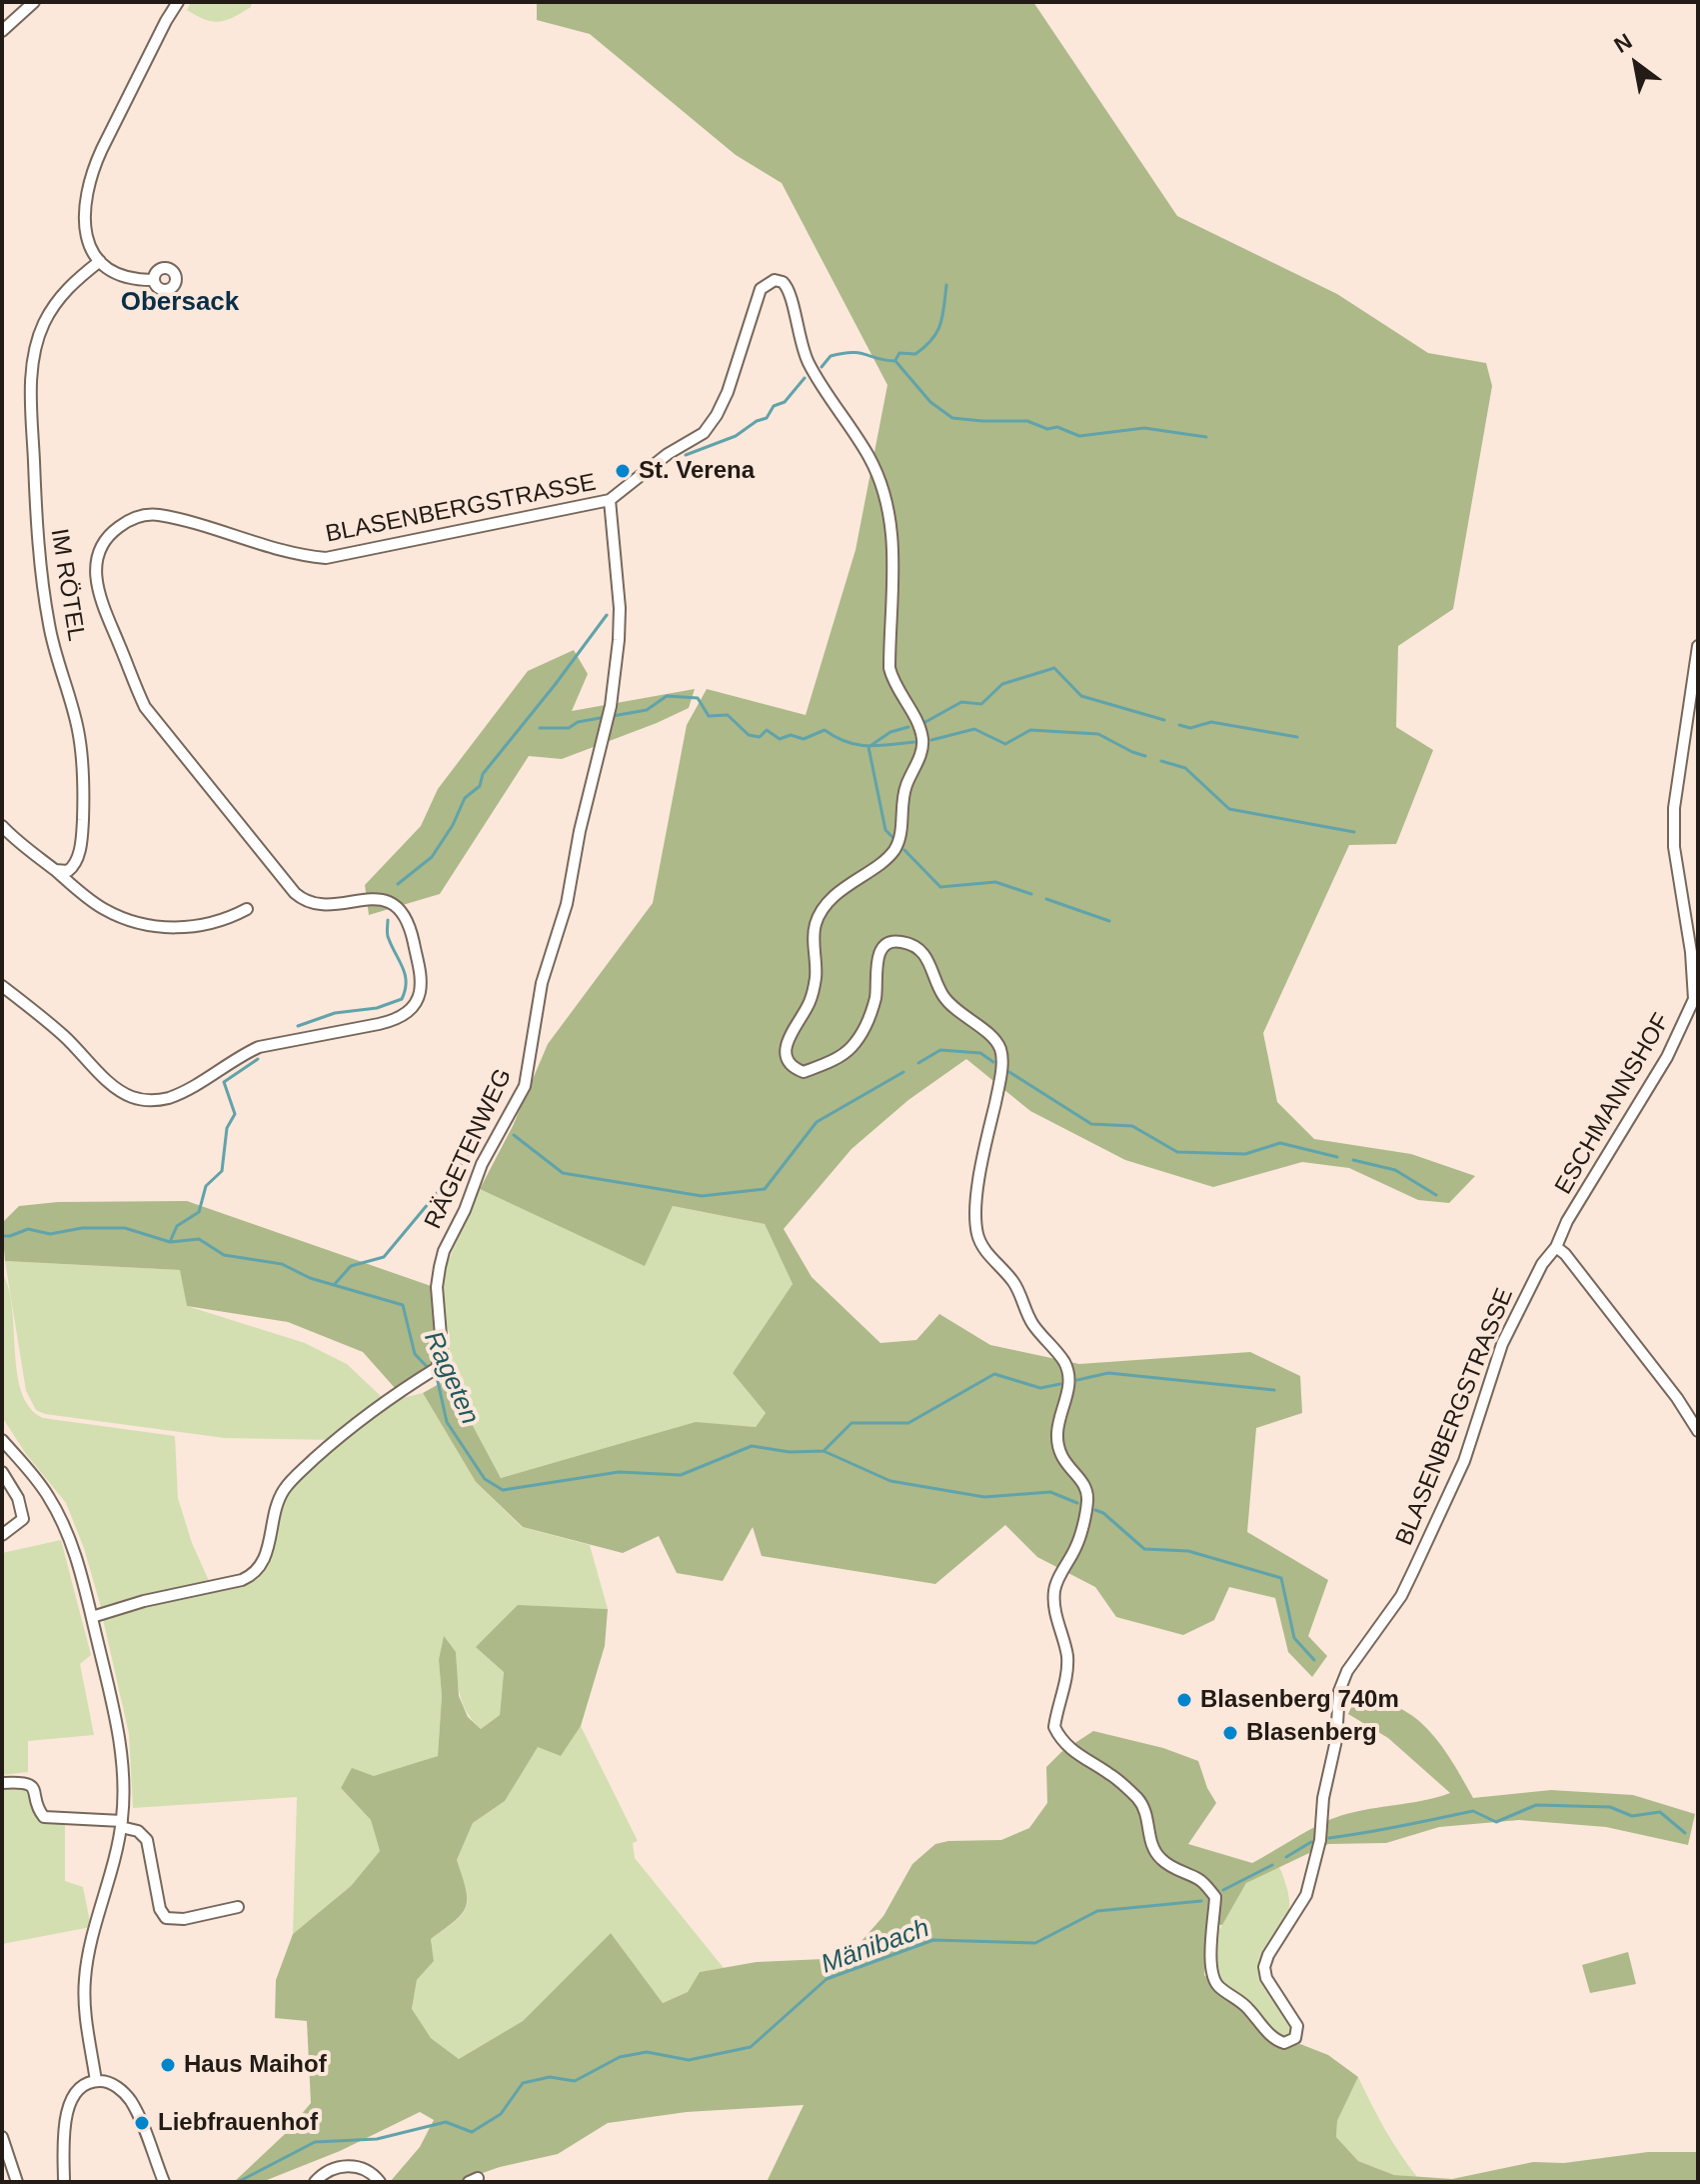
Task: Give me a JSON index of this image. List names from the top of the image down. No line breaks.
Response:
{"streets":{"street":["BLASENBERGSTRASSE","IM RÖTEL","ESCHMANNSHOF","RÄGETENWEG"]},"crossings":[["BLASENBERGSTRASSE","ESCHMANNSHOF"],["BLASENBERGSTRASSE","RÄGETENWEG"]],"districts":["Obersack"],"water":["Rageten","Mänibach"],"places":["St. Verena","Blasenberg 740m","Blasenberg","Haus Maihof","Liebfrauenhof"],"north":"top left"}
